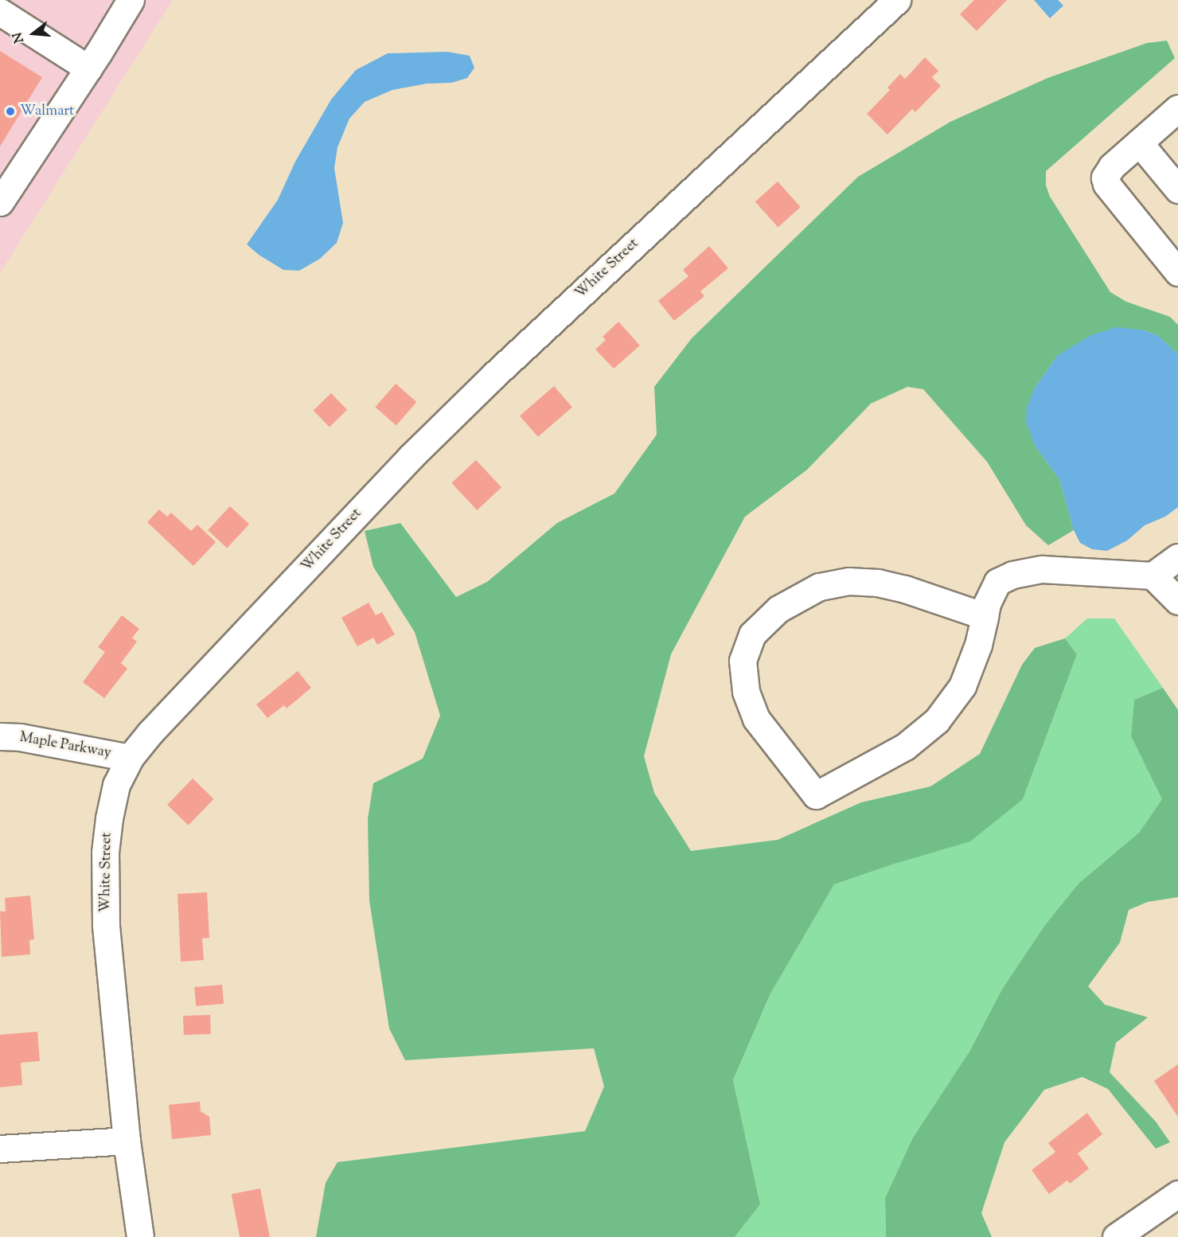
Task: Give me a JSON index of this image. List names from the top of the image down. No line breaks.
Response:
{"streets":{"street":["White Street","Maple Parkway"]},"crossings":[["White Street","Maple Parkway"]],"places":["Walmart"],"north":"left"}
